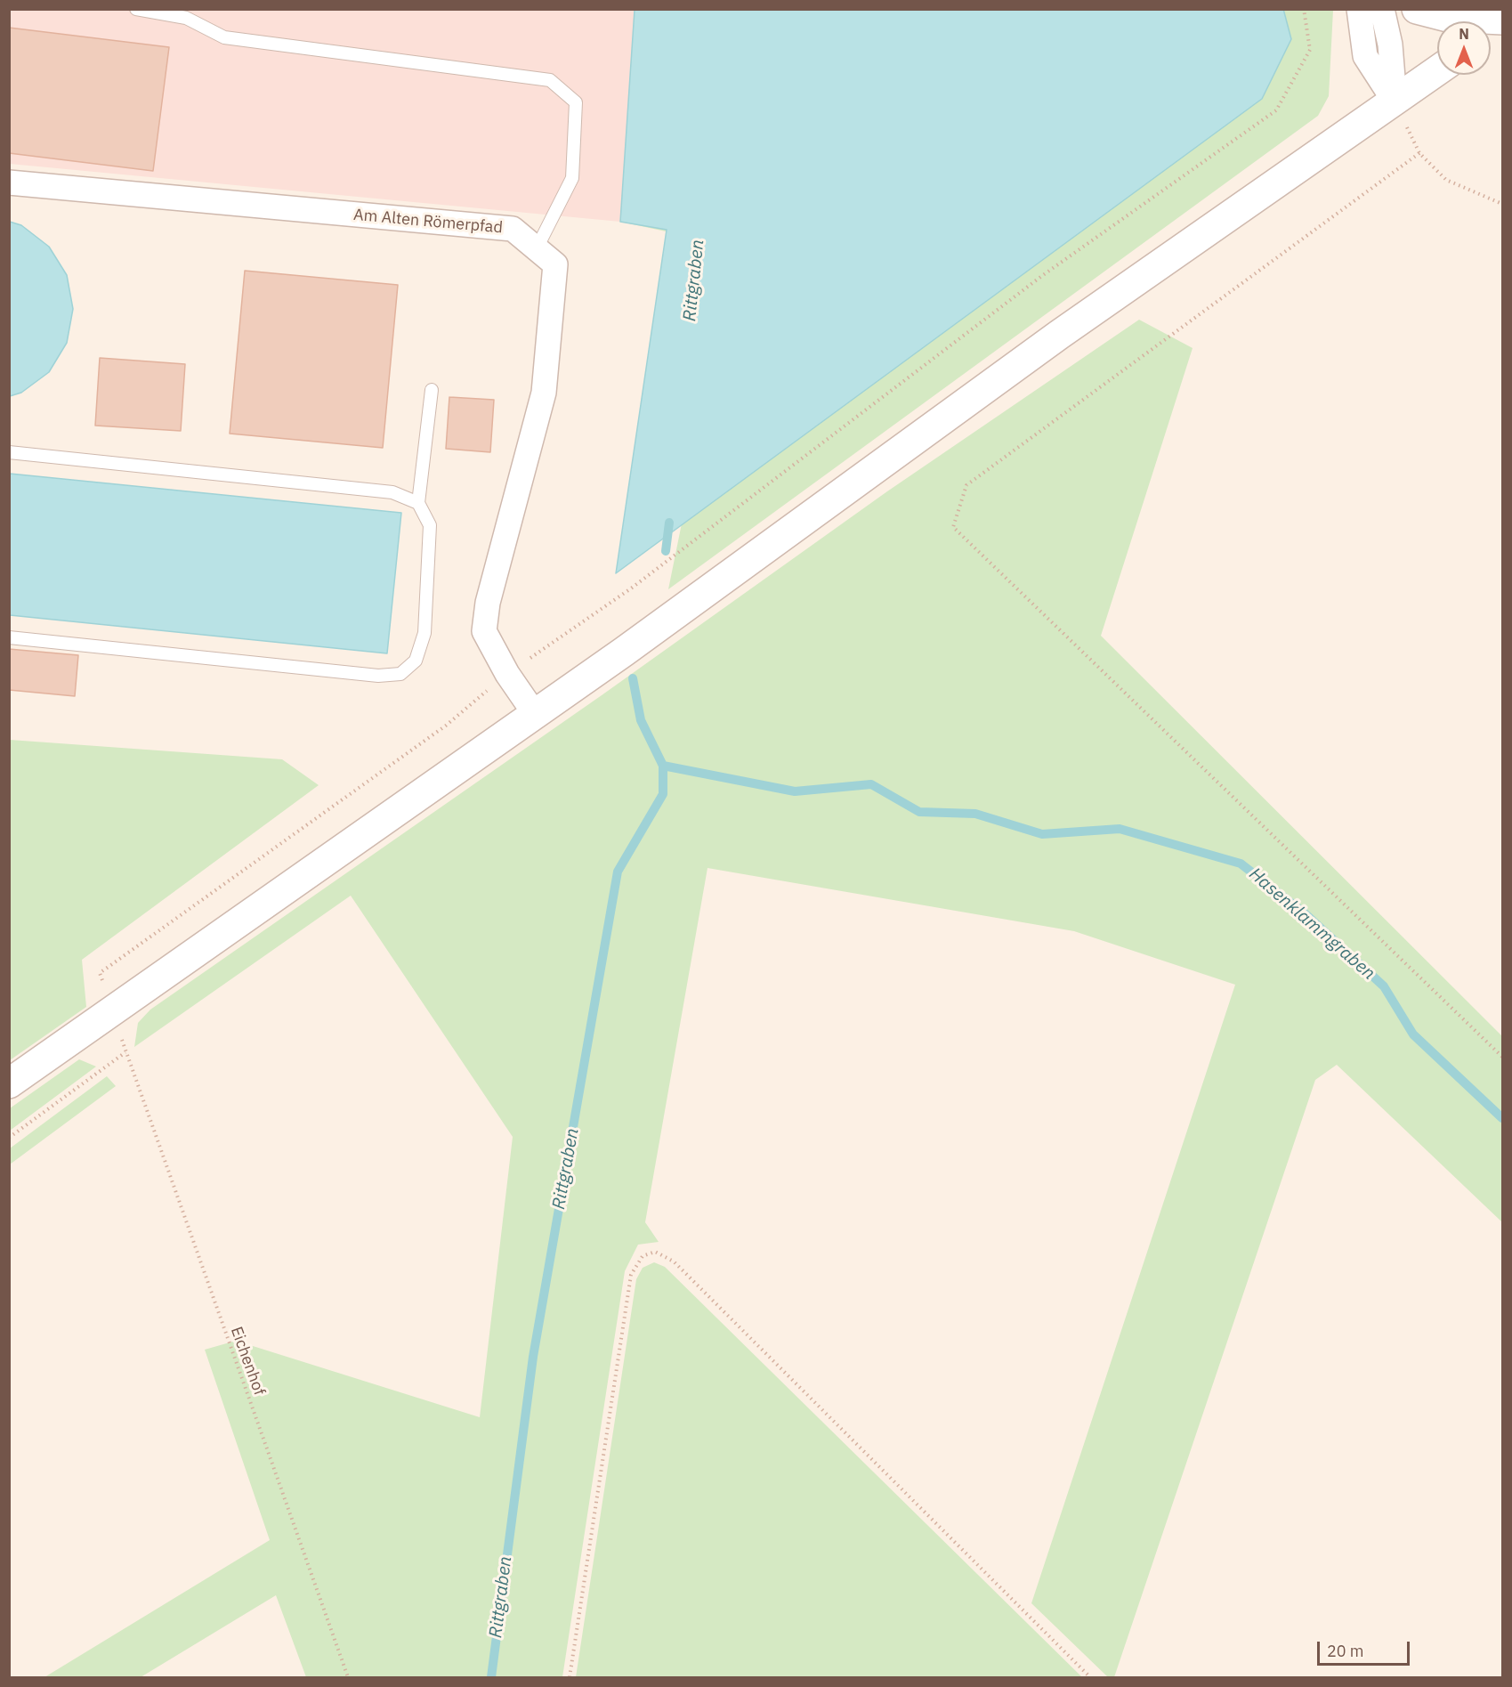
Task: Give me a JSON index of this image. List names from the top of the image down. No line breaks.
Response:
{"streets":{"street":["Am Alten Römerpfad"],"path":["Eichenhof"]},"water":["Rittgraben","Hasenklammgraben"],"scale_bar":"20 m","north":"top"}
